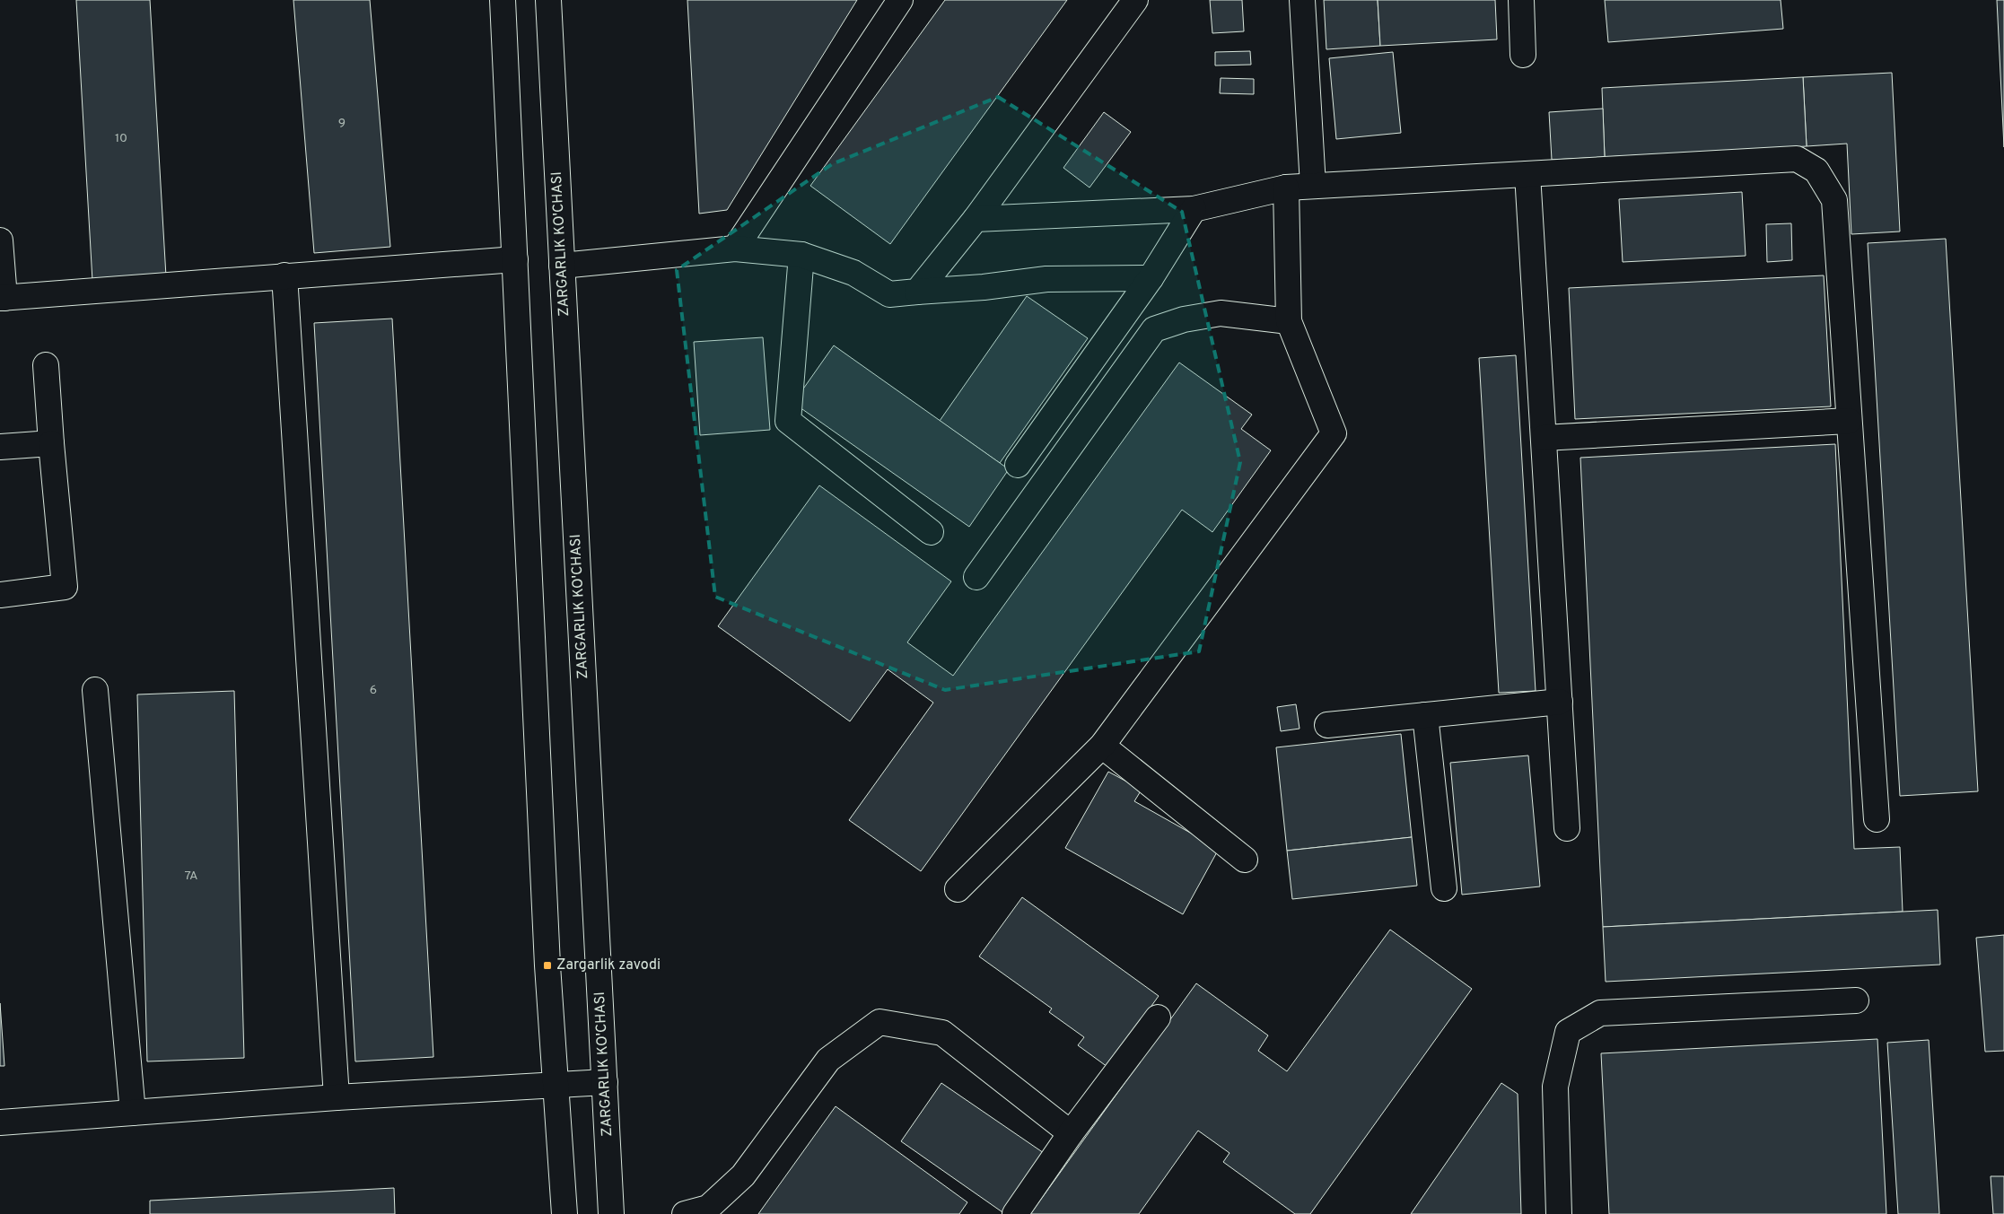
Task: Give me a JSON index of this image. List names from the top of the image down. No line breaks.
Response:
{"streets":{"main road":["ZARGARLIK KO'CHASI"]},"places":{"transit":["Zargarlik zavodi"]},"house_numbers":["9","10","6","7A"]}
